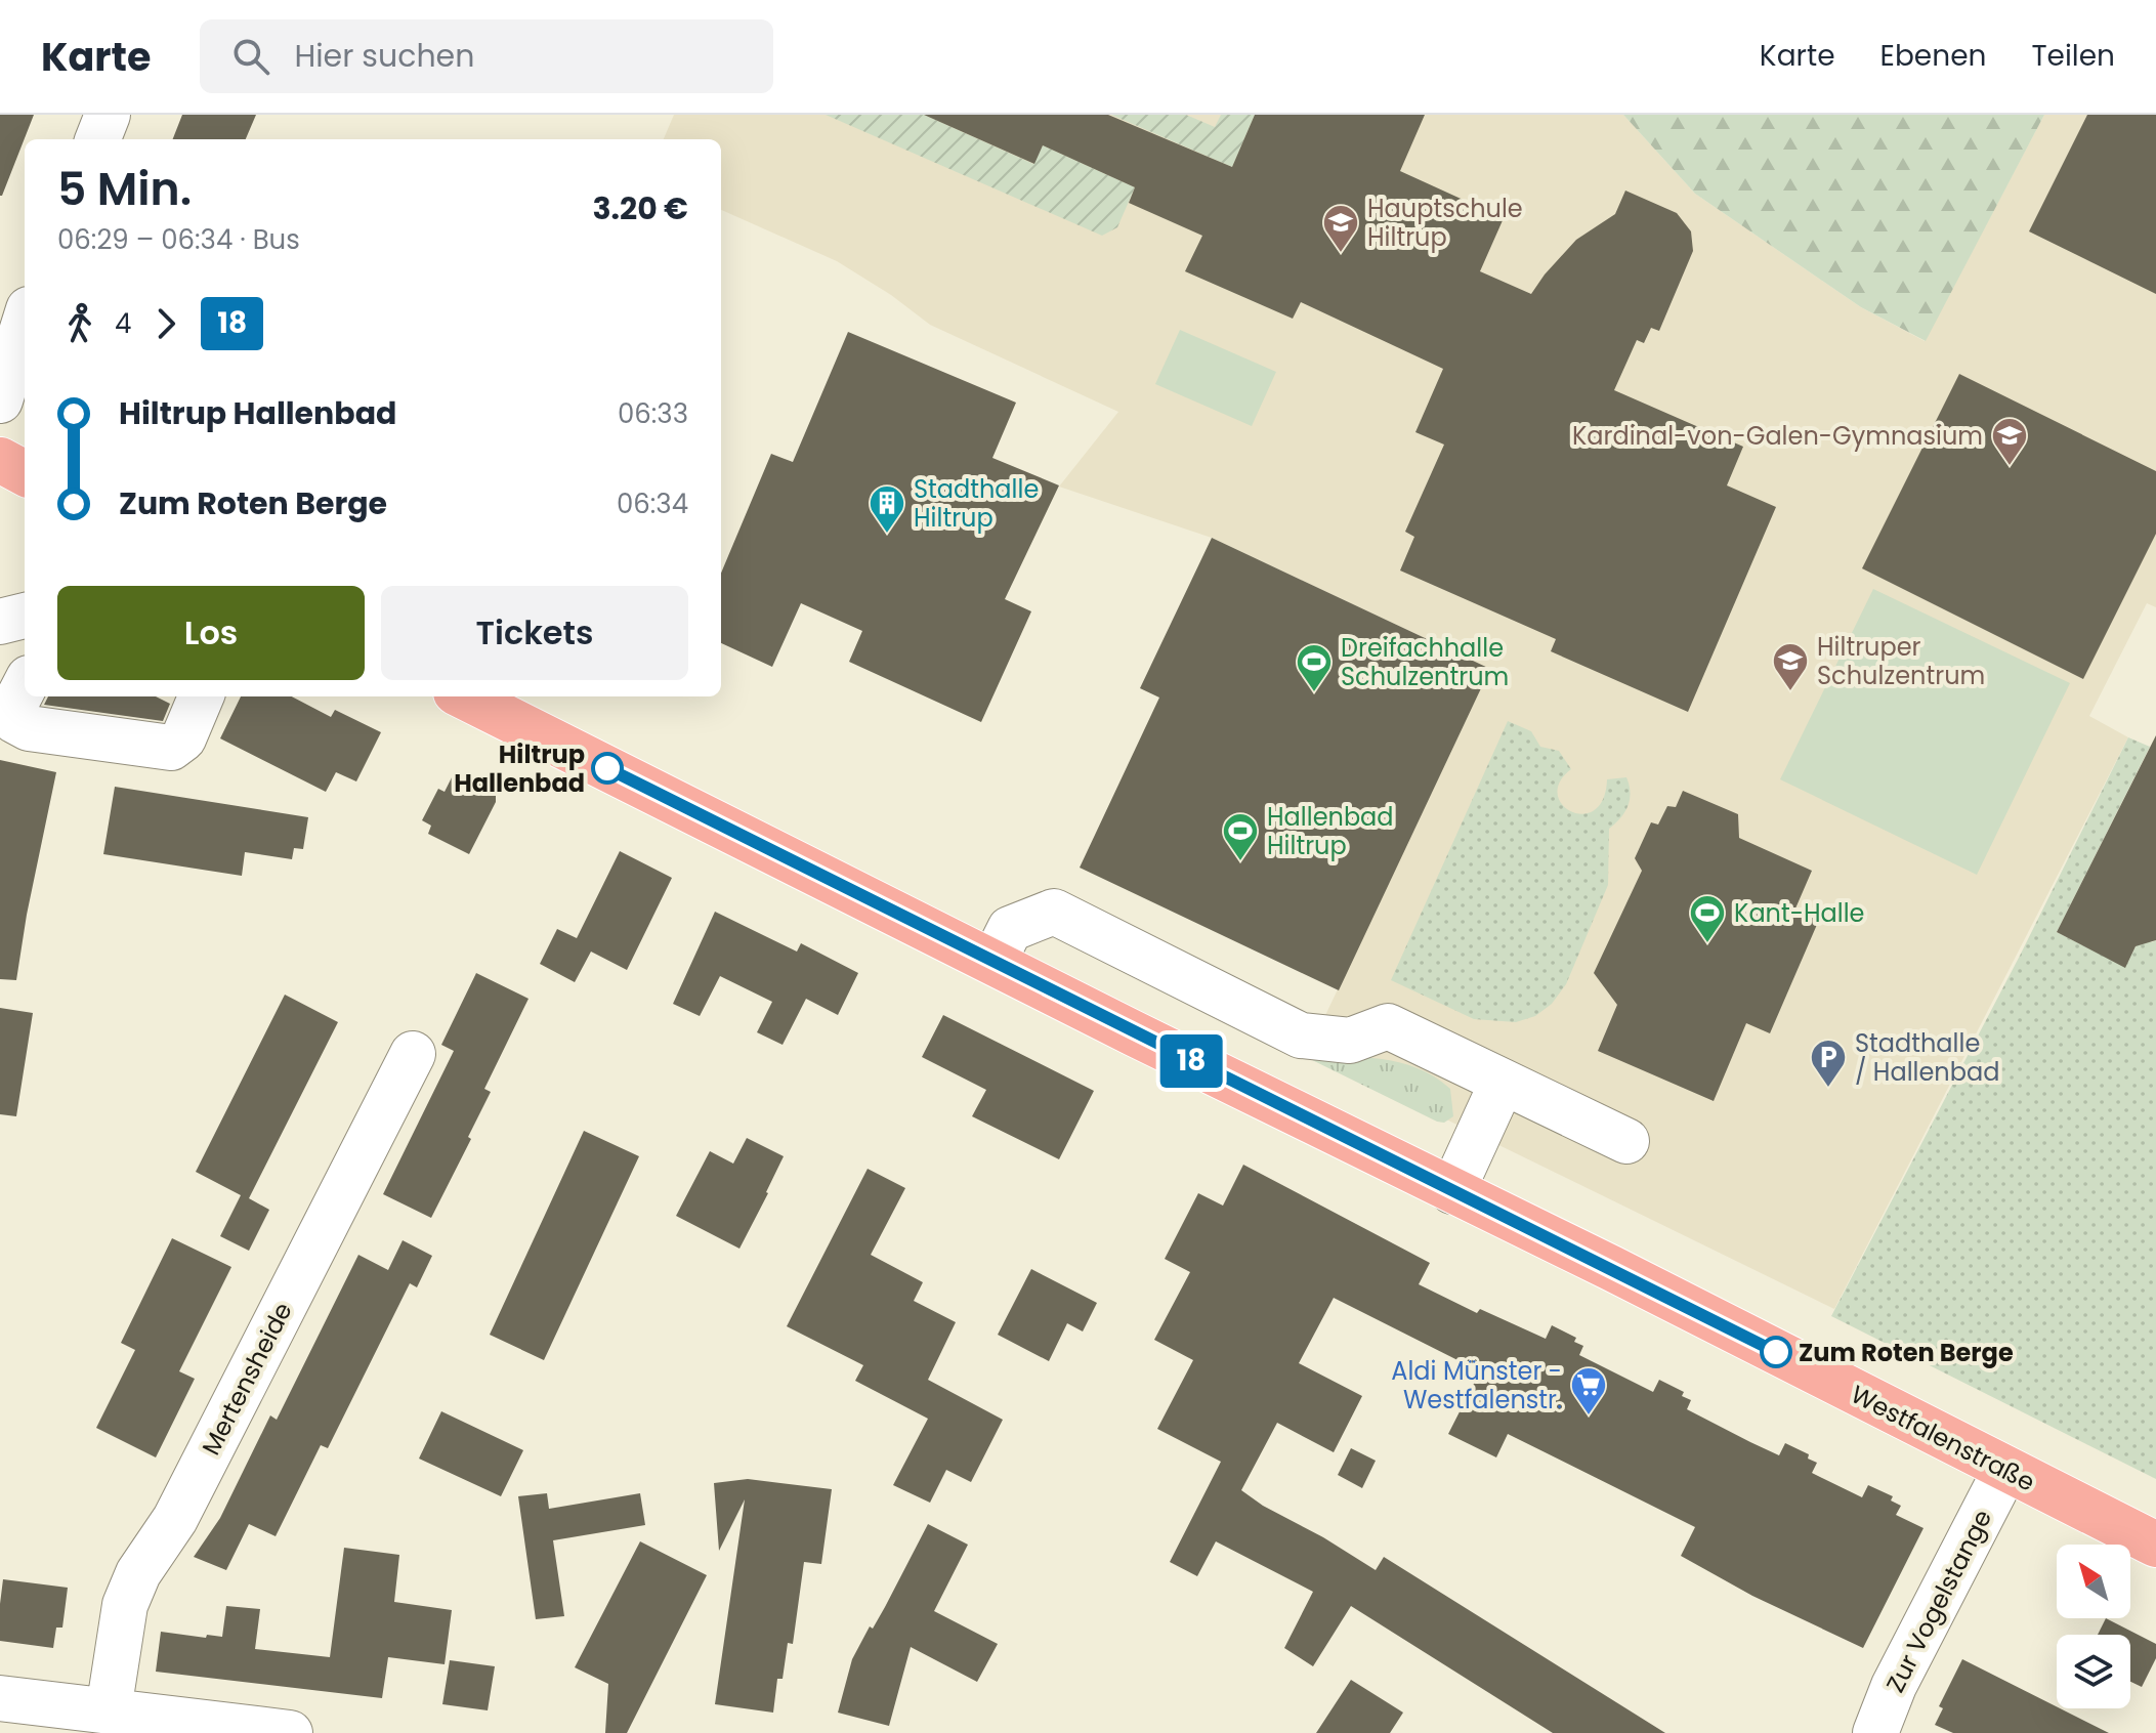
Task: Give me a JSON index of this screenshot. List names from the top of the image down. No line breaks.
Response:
{"streets":{"main road":["Westfalenstraße"],"street":["Mertensheide","Zur Vogelstange"]},"crossings":[["Westfalenstraße","Zur Vogelstange"]],"places":{"school or university":["Hauptschule Hiltrup","Kardinal-von-Galen-Gymnasium","Hiltruper Schulzentrum"],"building":["Stadthalle Hiltrup"],"sports":["Dreifachhalle Schulzentrum","Hallenbad Hiltrup","Kant-Halle"],"other":["Hiltrup Hallenbad","Zum Roten Berge"],"parking":["Stadthalle / Hallenbad"],"supermarket":["Aldi Münster - Westfalenstr."]},"lines":["bus line 18"],"north":"top left","page":{"header":"Karte","search":"Hier suchen","nav":["Karte","Ebenen","Teilen"],"on_map":"18","heading":["5 Min.","06:29 – 06:34 · Bus","3.20 €"],"legs":["4","18"],"list":[{"name":"Hiltrup Hallenbad","value":"06:33"},{"name":"Zum Roten Berge","value":"06:34"}],"buttons":["Los","Tickets"]}}
